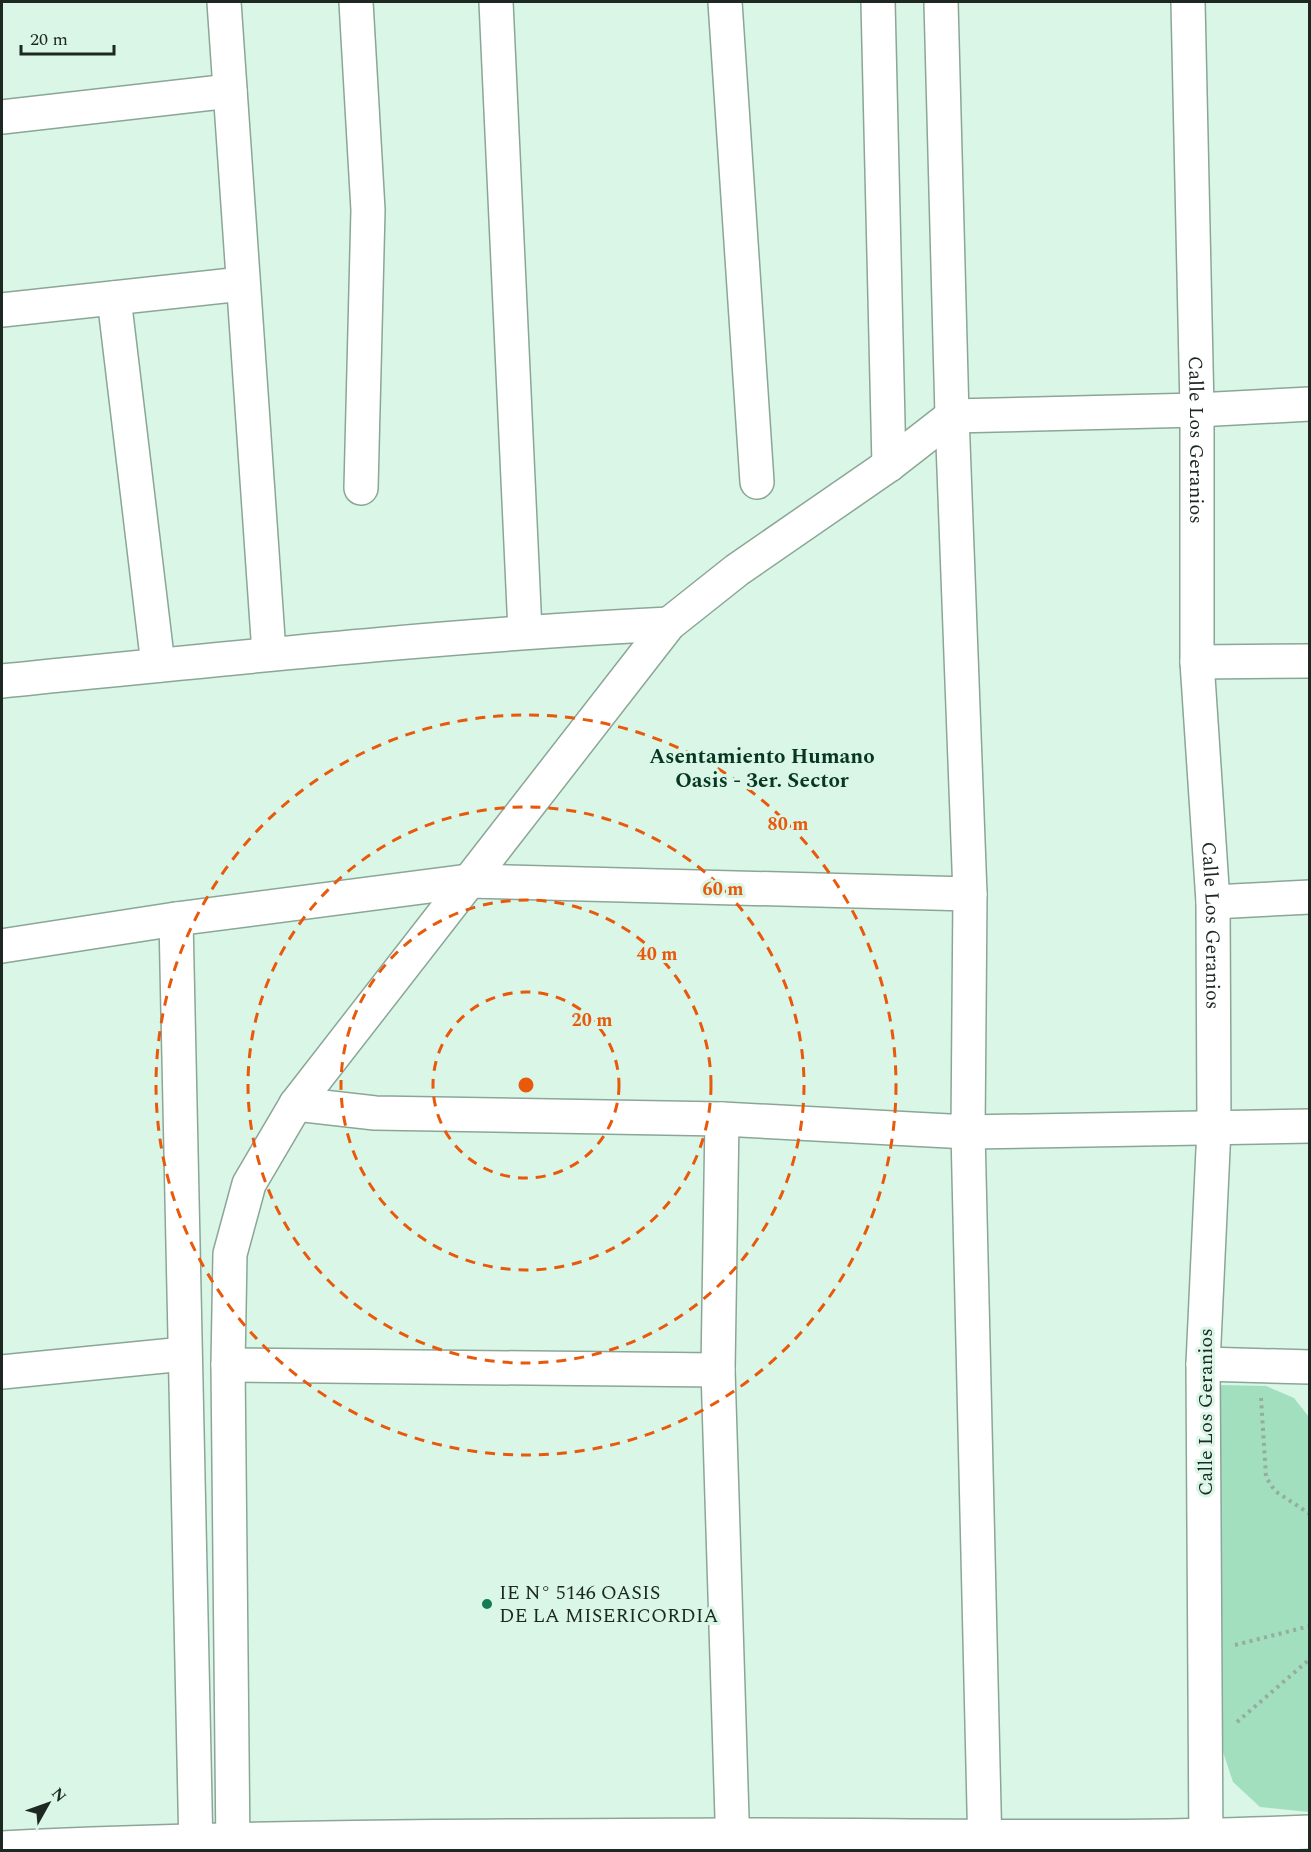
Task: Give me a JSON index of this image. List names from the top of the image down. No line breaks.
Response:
{"streets":{"street":["Calle Los Geranios"]},"districts":["Asentamiento Humano Oasis - 3er. Sector"],"places":["IE N° 5146 OASIS DE LA MISERICORDIA"],"scale_bar":"20 m","north":"top right","rings":["80 m","60 m","40 m","20 m"]}
